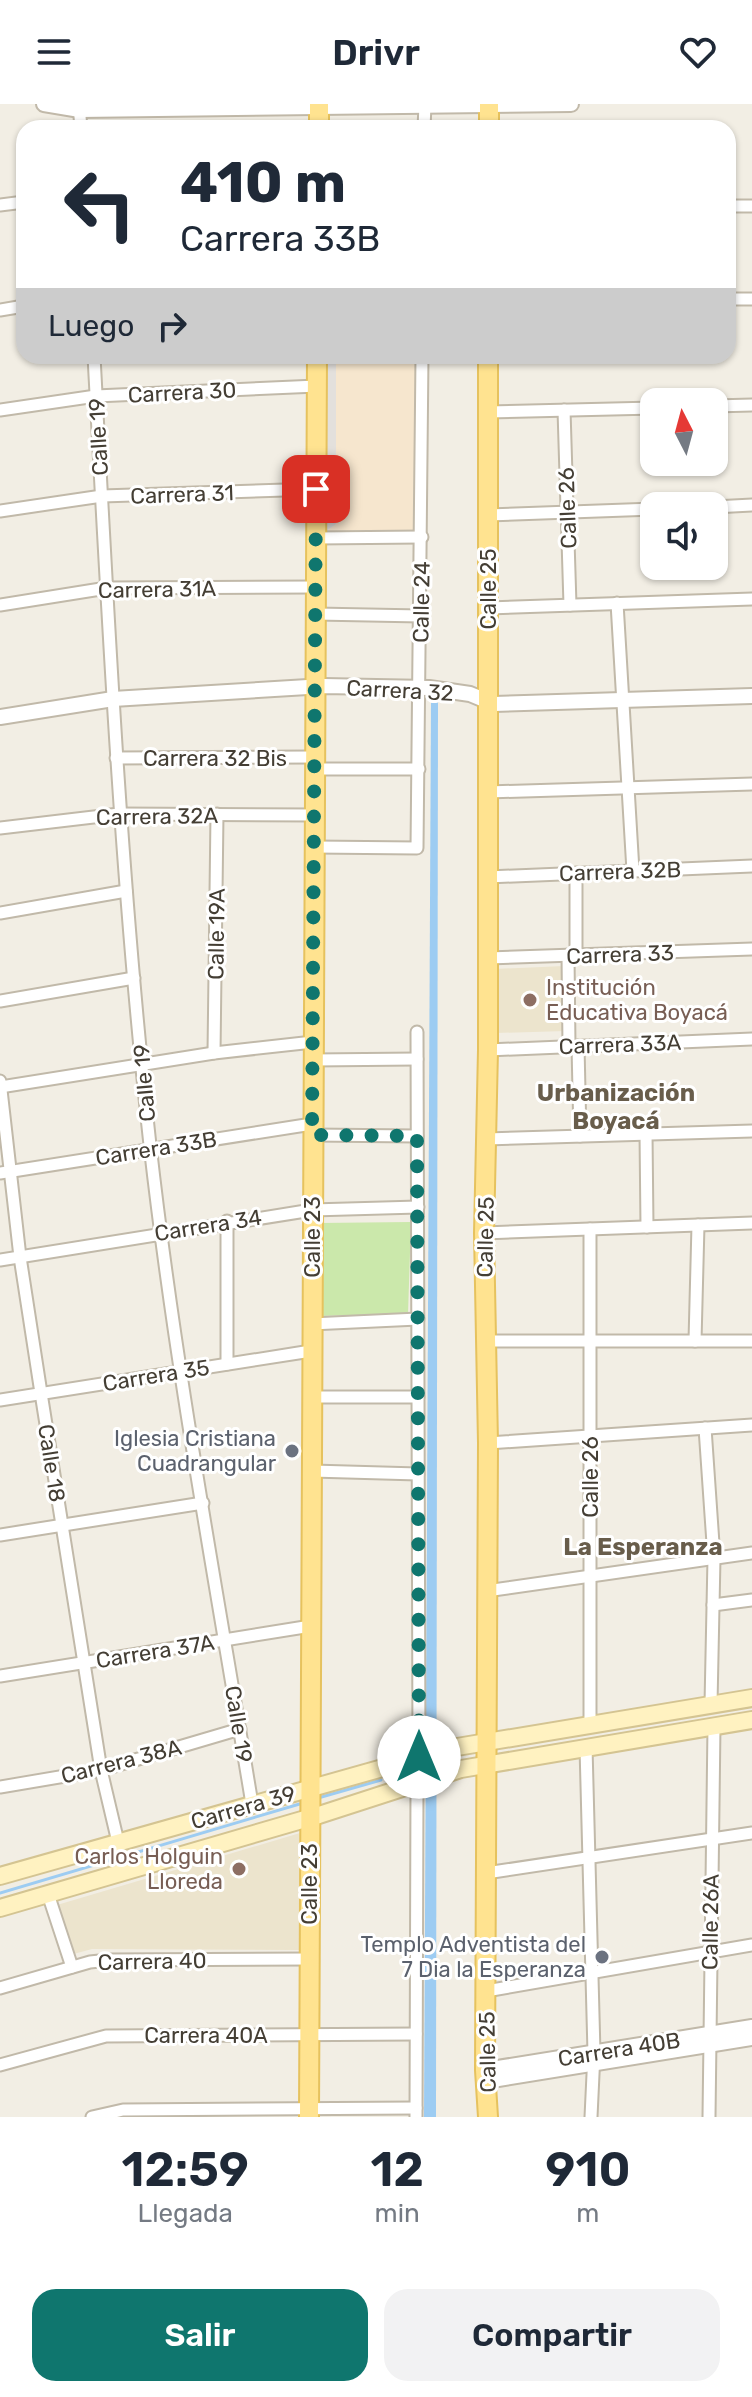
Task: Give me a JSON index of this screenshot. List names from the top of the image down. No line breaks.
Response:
{"streets":{"main road":["Calle 25","Calle 23","Carrera 39"],"street":["Carrera 30","Calle 19","Carrera 31","Calle 26","Carrera 31A","Calle 24","Carrera 32","Carrera 32 Bis","Carrera 32A","Carrera 32B","Calle 19A","Carrera 33","Carrera 33A","Carrera 33B","Carrera 34","Carrera 35","Calle 18","Carrera 37A","Carrera 38A","Calle 26A","Carrera 40","Carrera 40A","Carrera 40B"]},"crossings":[["Carrera 30","Calle 19"],["Carrera 30","Calle 23"],["Calle 19","Carrera 31"],["Calle 19","Carrera 31A"],["Calle 19","Carrera 32"],["Calle 19","Carrera 32 Bis"],["Calle 19","Carrera 32A"],["Calle 19","Carrera 33B"],["Calle 19","Carrera 34"],["Calle 19","Carrera 35"],["Calle 19","Carrera 37A"],["Calle 19","Carrera 38A"],["Calle 19","Carrera 39"],["Carrera 31","Calle 23"],["Calle 26","Carrera 39"],["Carrera 31A","Calle 23"],["Calle 25","Carrera 32"],["Calle 25","Carrera 32B"],["Calle 25","Carrera 33"],["Calle 25","Carrera 33A"],["Calle 25","Carrera 39"],["Calle 25","Carrera 40B"],["Calle 24","Carrera 32"],["Calle 24","Carrera 32 Bis"],["Calle 24","Calle 23"],["Carrera 32","Calle 23"],["Carrera 32 Bis","Calle 23"],["Carrera 32A","Calle 19A"],["Carrera 32A","Calle 23"],["Carrera 33B","Calle 23"],["Carrera 33B","Calle 18"],["Carrera 34","Calle 23"],["Carrera 34","Calle 18"],["Calle 23","Carrera 35"],["Calle 23","Carrera 37A"],["Calle 23","Carrera 39"],["Calle 23","Carrera 40"],["Calle 23","Carrera 40A"],["Carrera 35","Calle 18"],["Calle 18","Carrera 37A"],["Calle 18","Carrera 38A"],["Calle 18","Carrera 39"],["Carrera 39","Calle 26A"],["Calle 26A","Carrera 40B"]],"districts":["Urbanización Boyacá","La Esperanza"],"places":["Institución Educativa Boyacá","Iglesia Cristiana Cuadrangular","Carlos Holguin Lloreda","Templo Adventista del 7 Dia la Esperanza"],"north":"top","page":{"header":"Drivr","turn":["410 m","Carrera 33B"],"then":"Luego","eta":["12:59","Llegada","12","min","910","m"],"buttons":["Salir","Compartir"]}}
